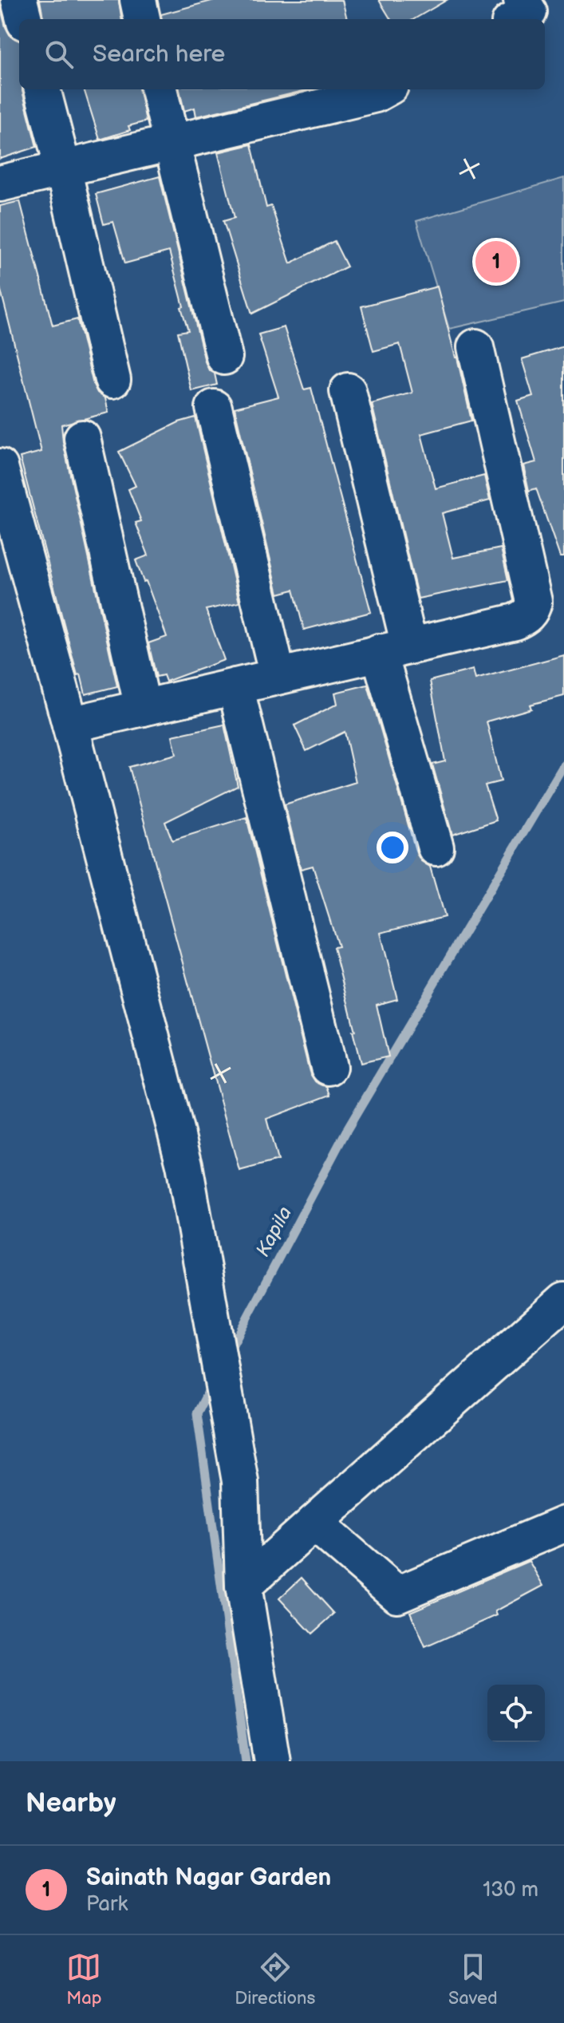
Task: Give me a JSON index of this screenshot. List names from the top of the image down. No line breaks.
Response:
{"water":["Kapila"],"page":{"search":"Search here","pins":"1","heading":"Nearby","list":[{"mark":"1","name":"Sainath Nagar Garden","note":"Park","value":"130 m"}],"nav":["Map","Directions","Saved"]}}
